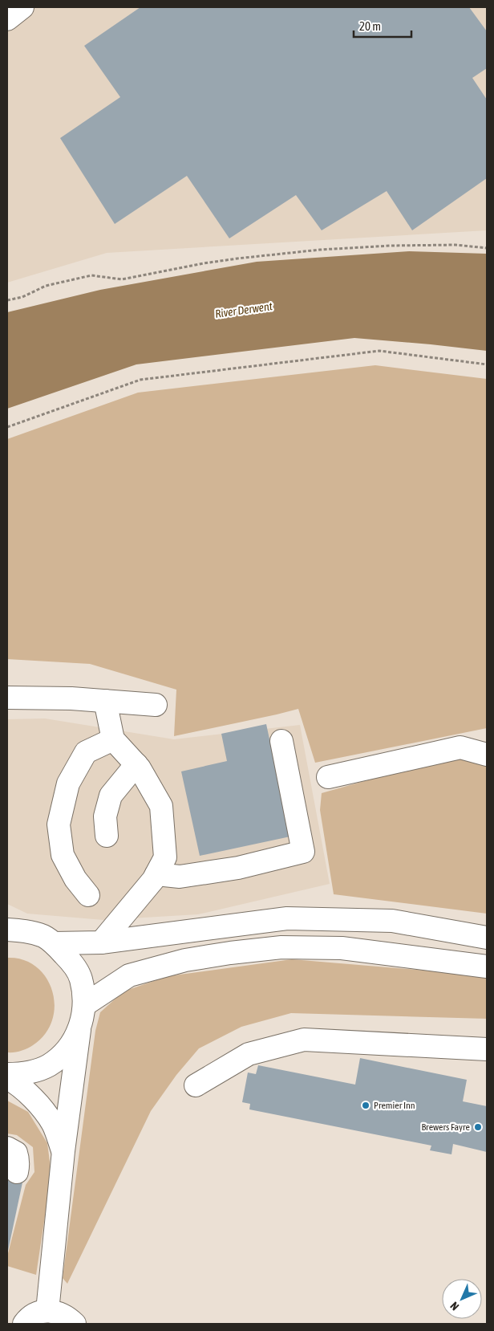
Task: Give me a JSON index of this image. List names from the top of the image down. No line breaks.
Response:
{"water":["River Derwent"],"places":["Premier Inn","Brewers Fayre"],"scale_bar":"20 m","north":"bottom left"}
